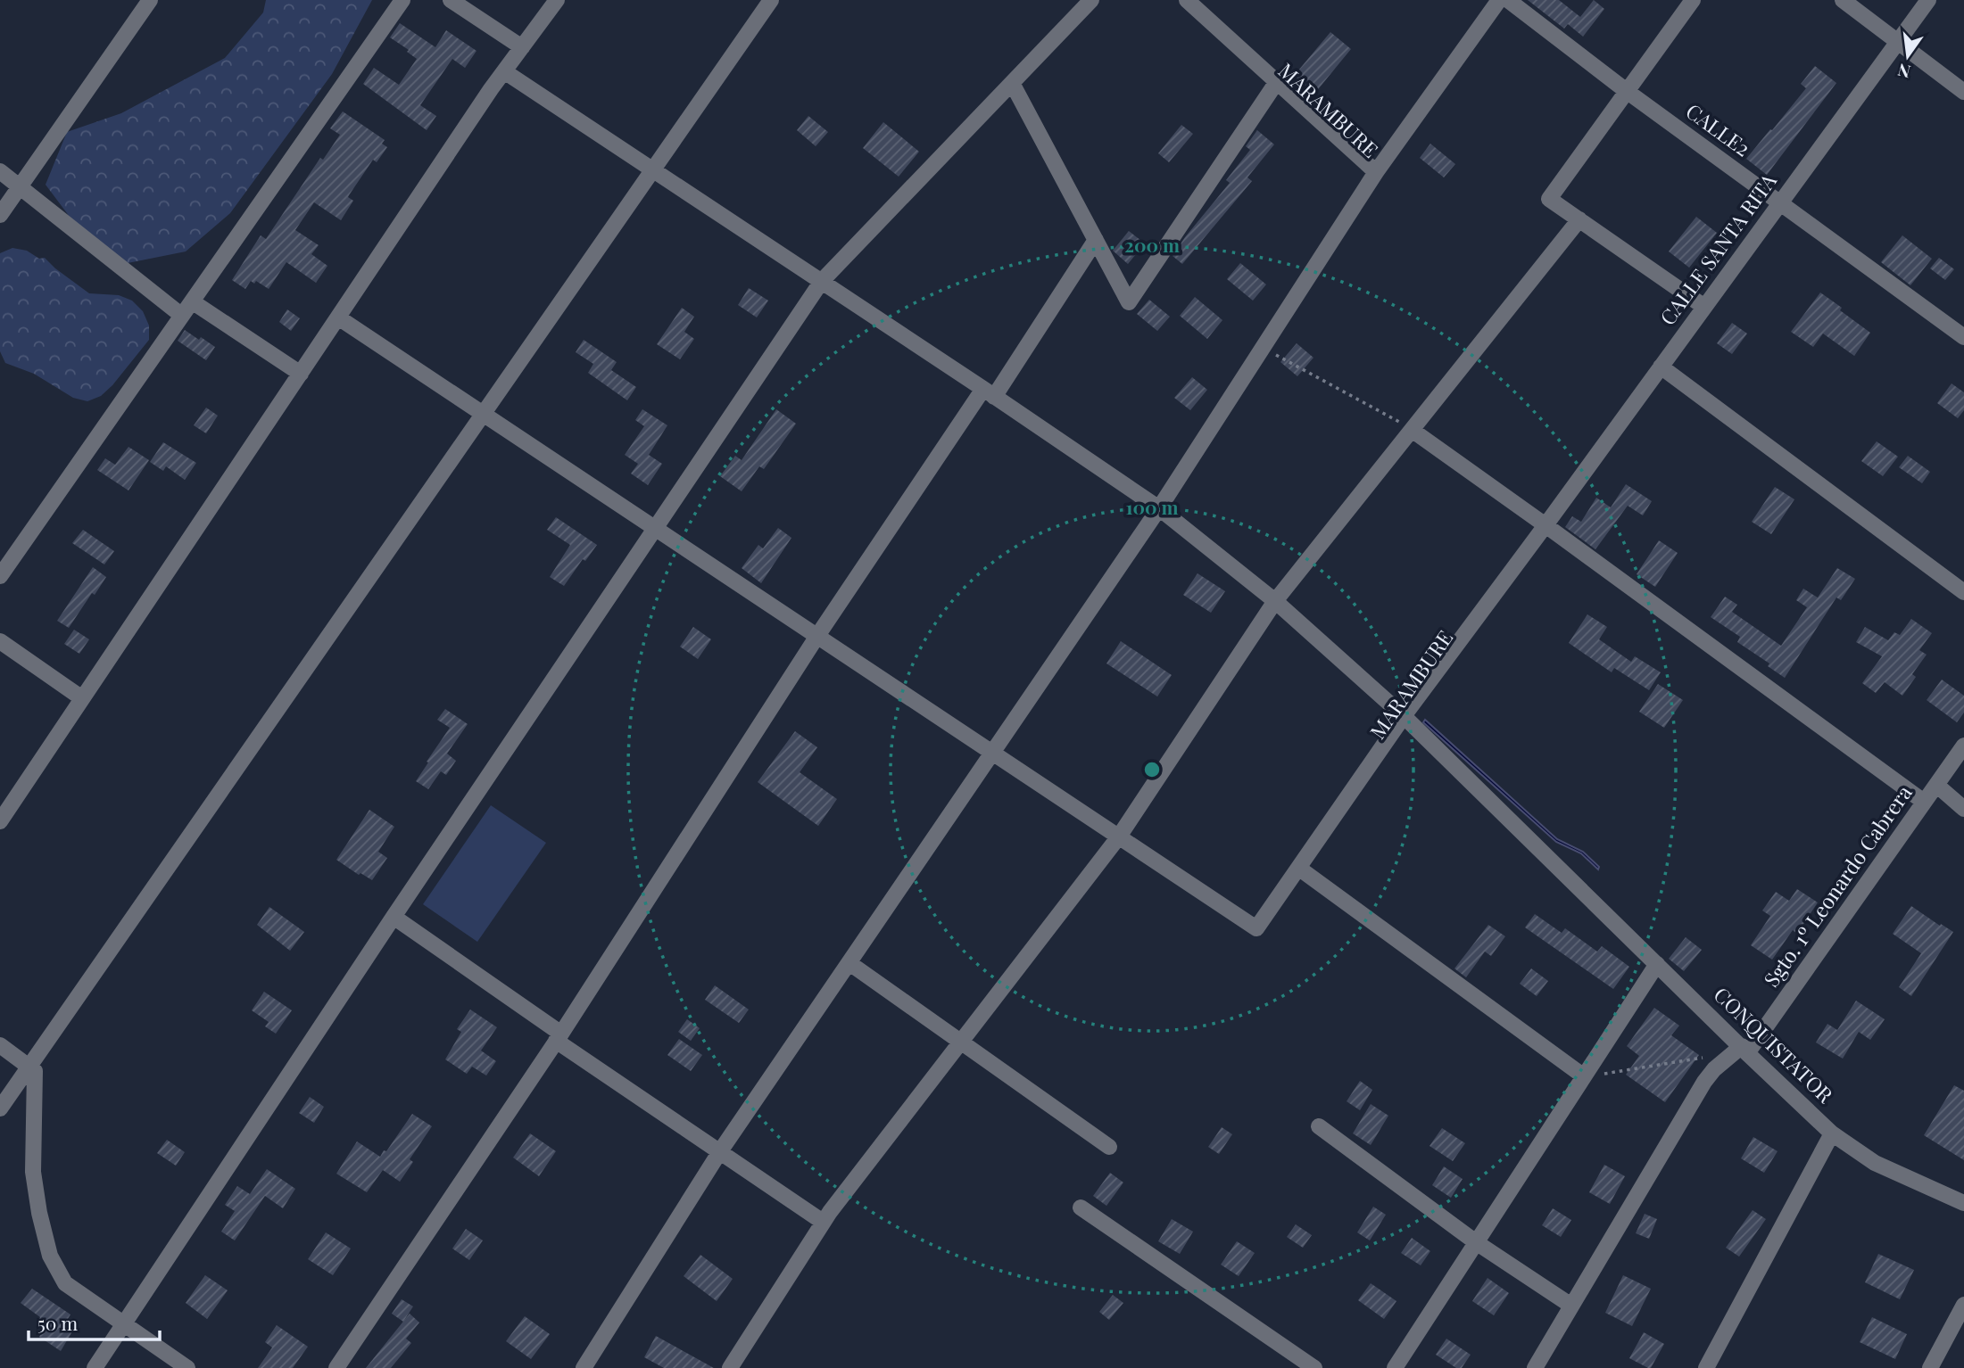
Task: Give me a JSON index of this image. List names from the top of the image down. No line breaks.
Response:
{"streets":{"street":["CALLE2","CALLE SANTA RITA","Sgto. 1º Leonardo Cabrera","CONQUISTATOR"]},"crossings":[["CALLE2","CALLE SANTA RITA"],["CALLE SANTA RITA","CONQUISTATOR"],["Sgto. 1º Leonardo Cabrera","CONQUISTATOR"]],"scale_bar":"50 m","north":"bottom","rings":["200 m","100 m"]}
